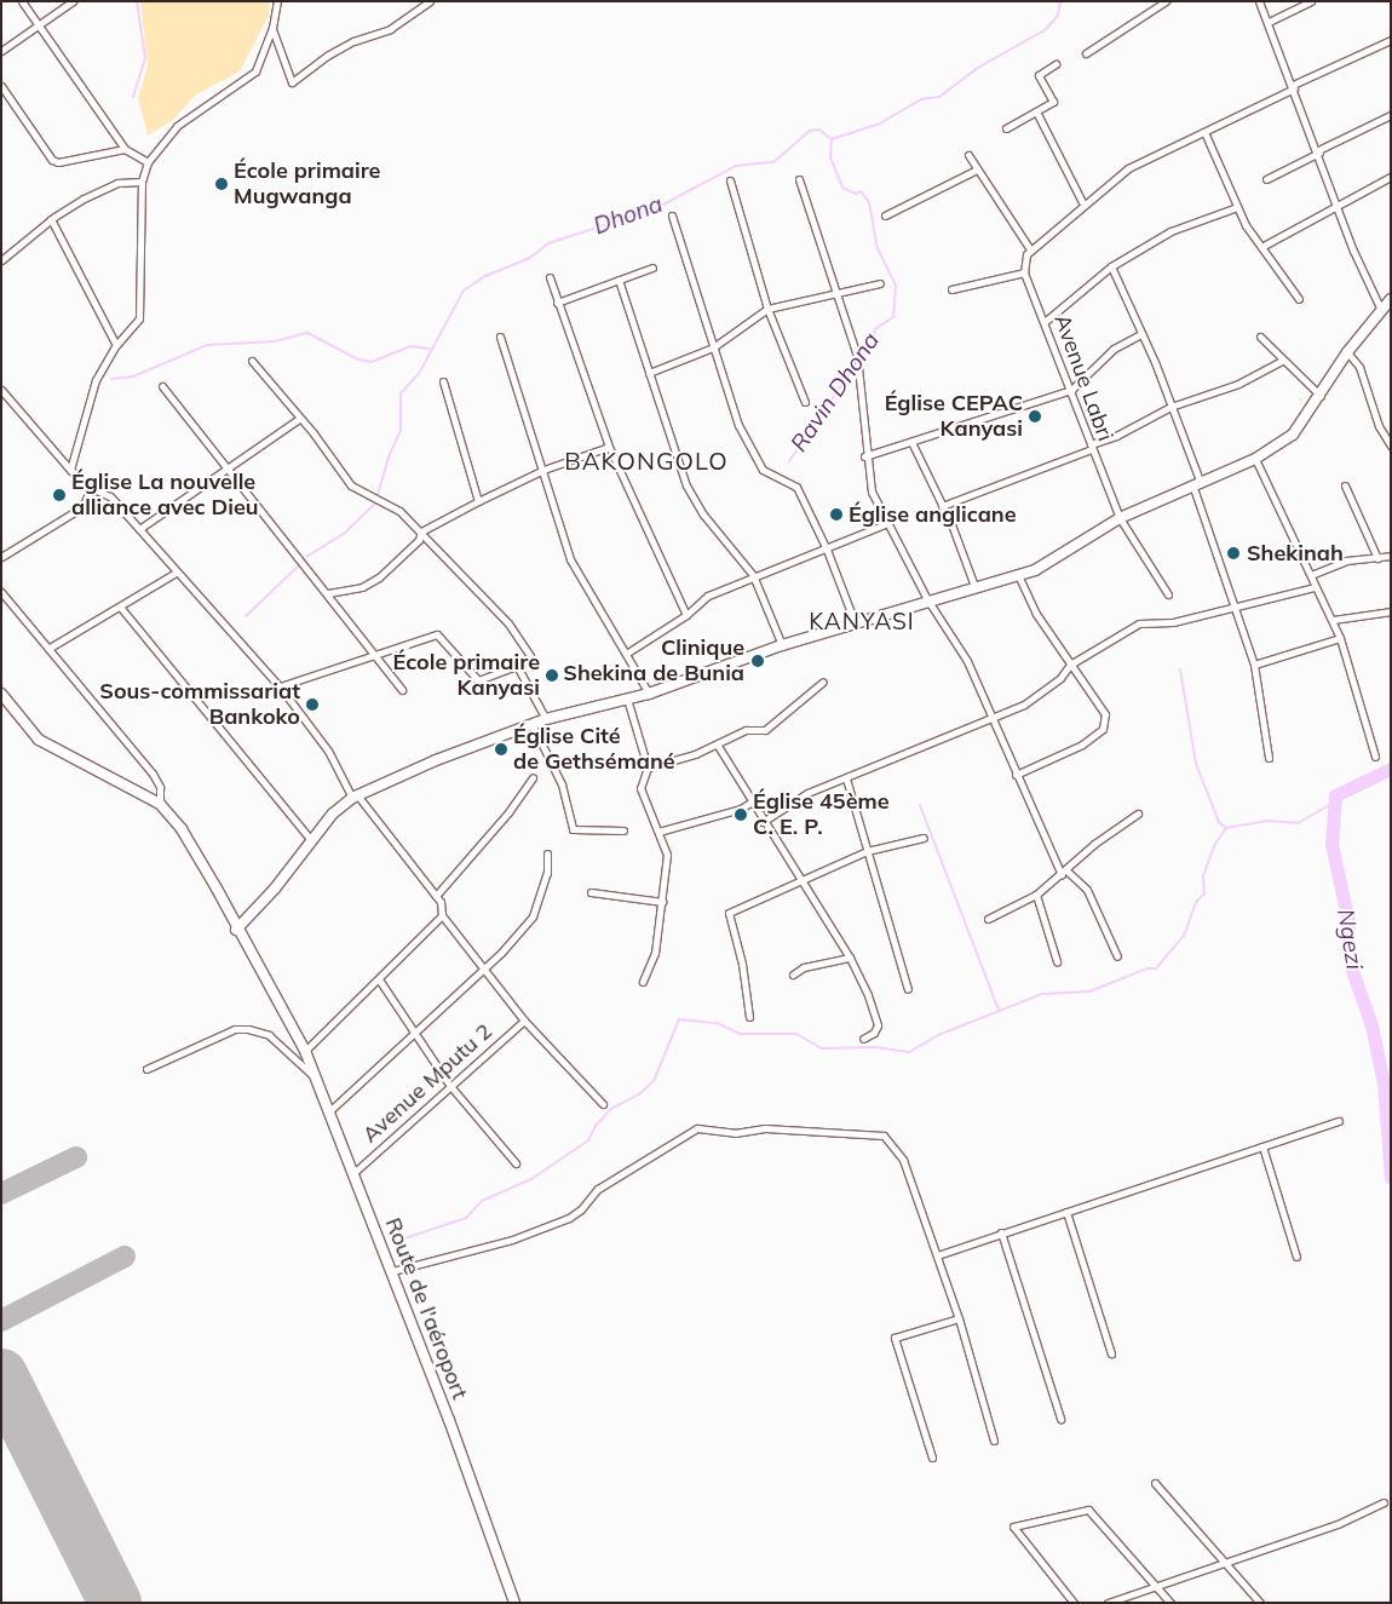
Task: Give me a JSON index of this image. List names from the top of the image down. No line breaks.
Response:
{"streets":{"street":["Avenue Labri","Avenue Mputu 2","Route de l'aéroport"]},"crossings":[["Avenue Mputu 2","Route de l'aéroport"]],"districts":["BAKONGOLO","KANYASI"],"water":["Dhona","Ravin Dhona","Ngezi"],"places":["École primaire Mugwanga","Église CEPAC Kanyasi","Église La nouvelle alliance avec Dieu","Église anglicane","Shekinah","Clinique Shekina de Bunia","École primaire Kanyasi","Sous-commissariat Bankoko","Église Cité de Gethsémané","Église 45ème C. E. P."]}
